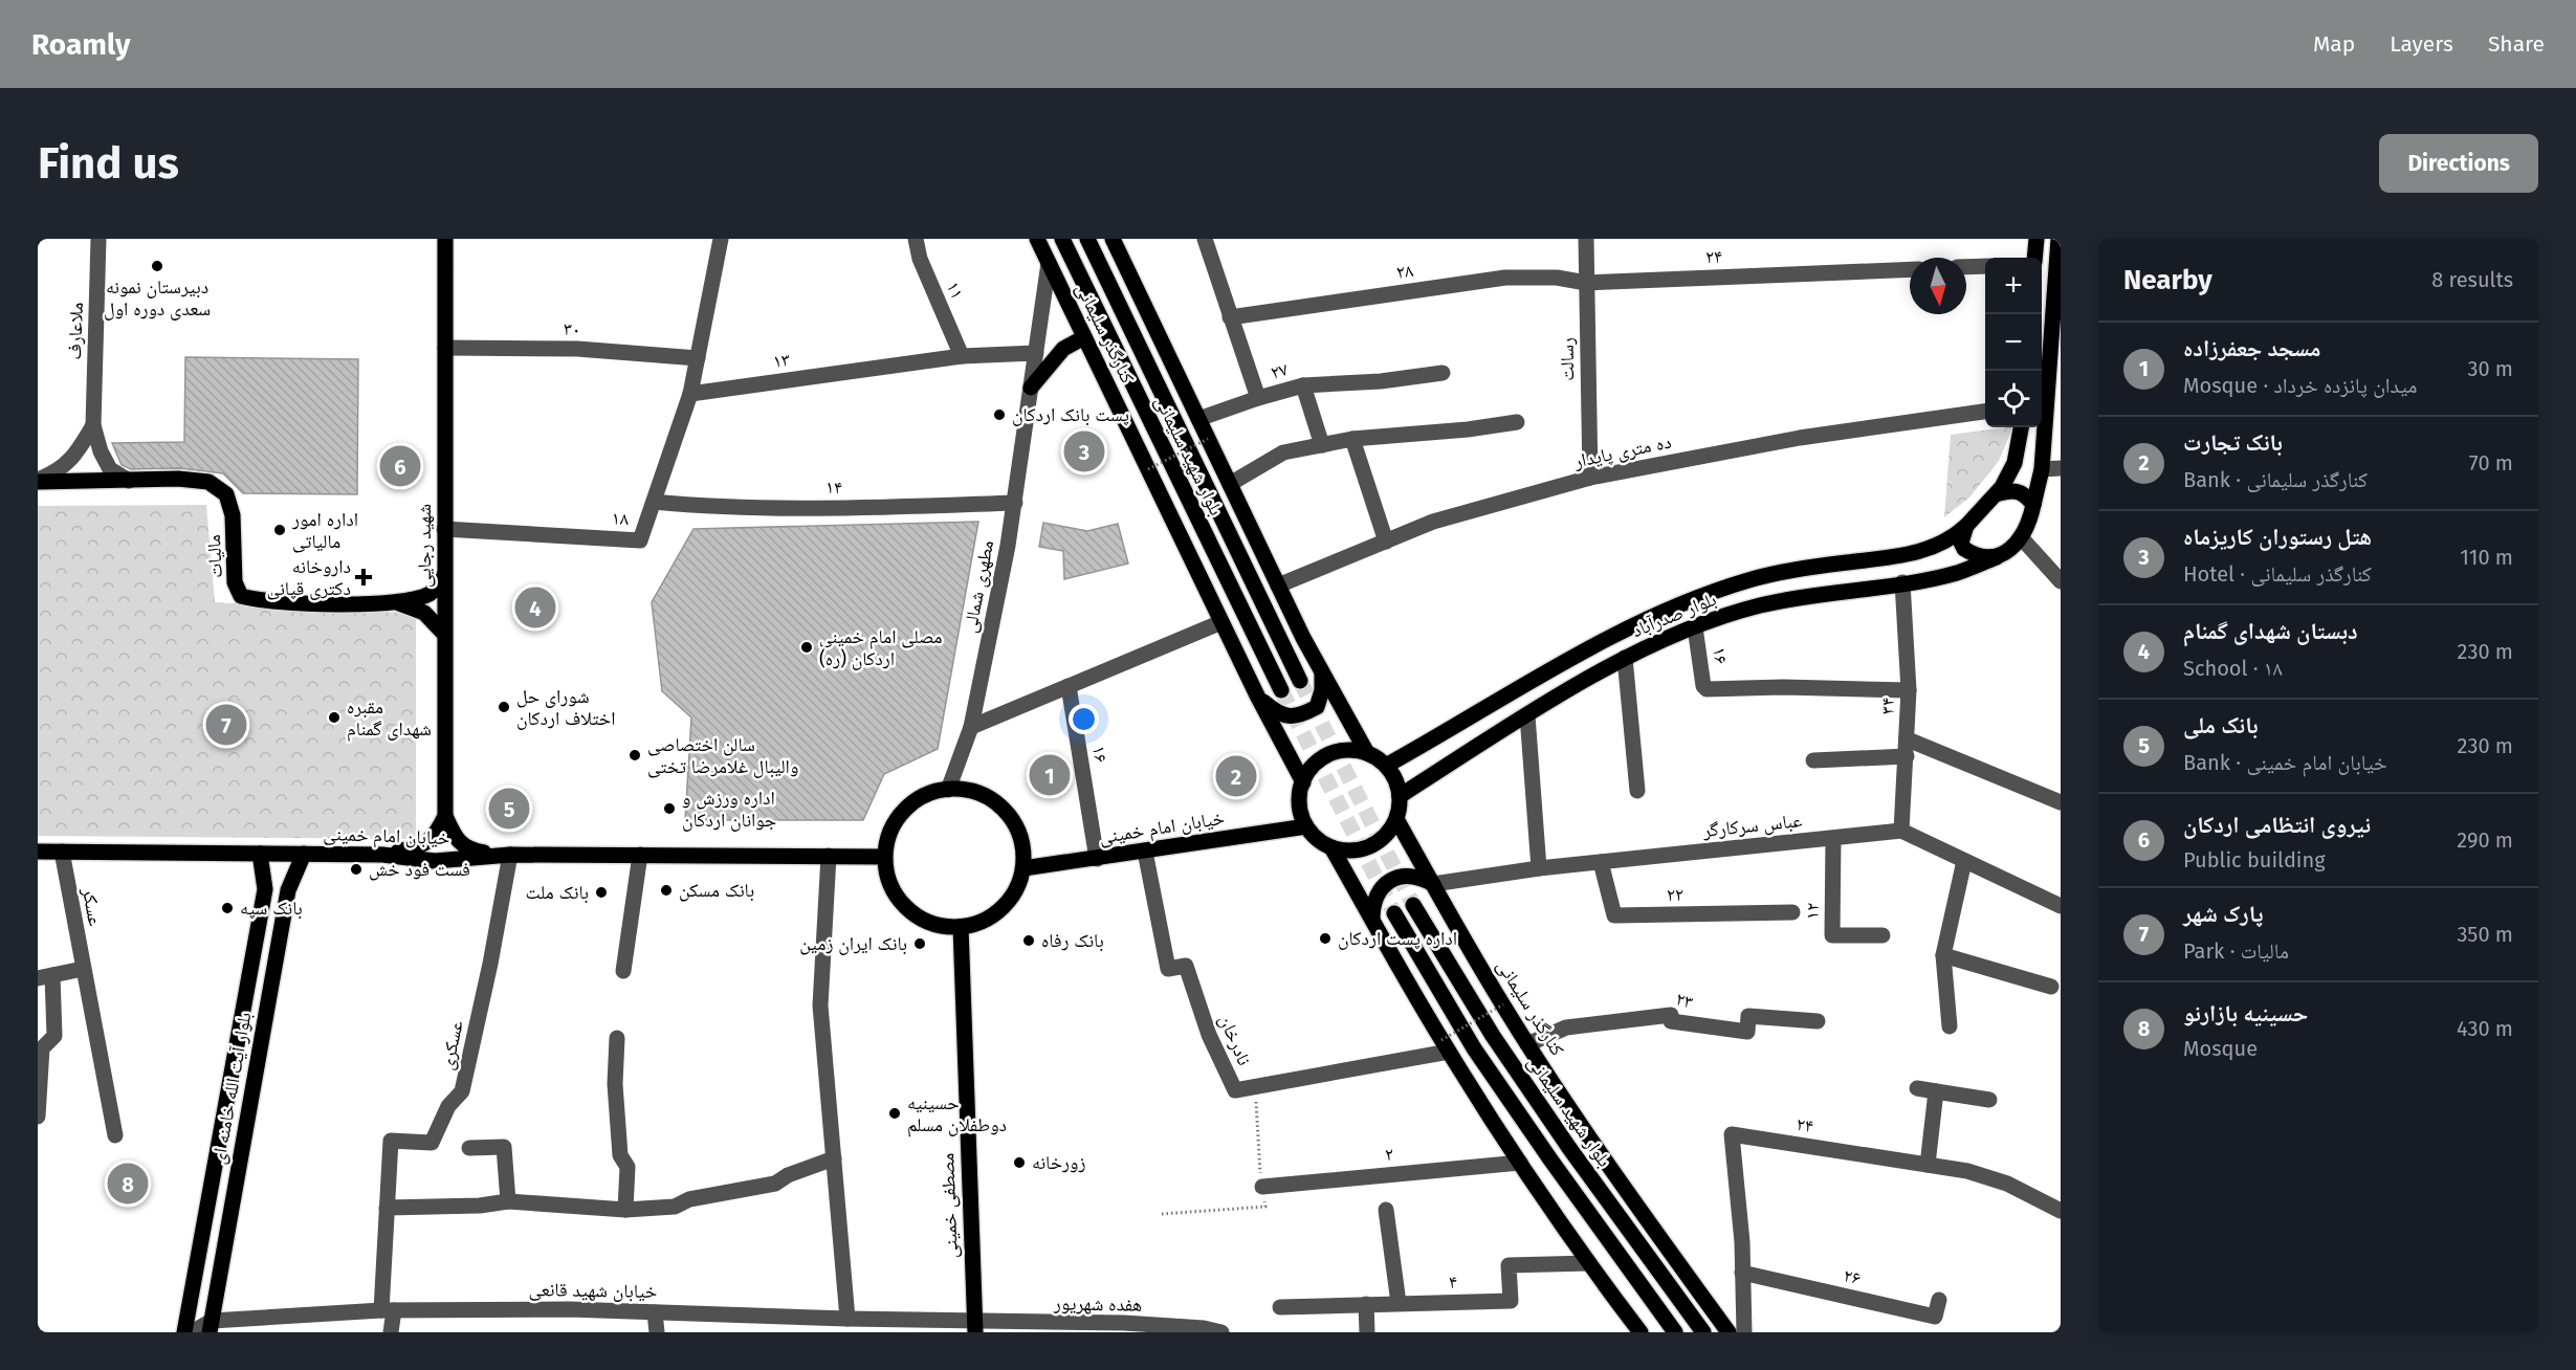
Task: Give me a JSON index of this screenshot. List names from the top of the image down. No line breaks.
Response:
{"streets":{"main road":["کنارگذر سلیمانی","بلوار شهید سلیمانی","شهید رجایی","مالیات","بلوار صدرآباد","خیابان امام خمینی","بلوار آیت الله خامنه ای","مصطفی خمینی"],"street":["۲۴","۲۸","۱۱","۳۰","ملاعارف","رسالت","۱۳","۲۷","ده متری پایدار","۱۴","۱۸","مطهری شمالی","۱۶","۳۴","عباس سرکارگر","۲۲","عسکر","۱۲","۲۳","نادرخان","عسکری","۲","۲۶","۴","خیابان شهید قانعی","هفده شهریور"]},"crossings":[["۲۴","۲۸"],["۲۴","رسالت"],["۲۴","۲۶"],["۲۸","رسالت"],["۲۸","۲۷"],["۱۱","۱۳"],["۳۰","شهید رجایی"],["کنارگذر سلیمانی","مطهری شمالی"],["کنارگذر سلیمانی","بلوار صدرآباد"],["کنارگذر سلیمانی","عباس سرکارگر"],["کنارگذر سلیمانی","خیابان امام خمینی"],["کنارگذر سلیمانی","۲۳"],["رسالت","ده متری پایدار"],["۱۳","۱۸"],["۱۳","مطهری شمالی"],["۱۴","۱۸"],["۱۴","مطهری شمالی"],["۱۸","شهید رجایی"],["مطهری شمالی","خیابان امام خمینی"],["مطهری شمالی","مصطفی خمینی"],["بلوار صدرآباد","۱۶"],["بلوار صدرآباد","۳۴"],["بلوار صدرآباد","خیابان امام خمینی"],["۱۶","۳۴"],["۱۶","خیابان امام خمینی"],["۳۴","عباس سرکارگر"],["عباس سرکارگر","۲۲"],["عباس سرکارگر","۱۲"],["خیابان امام خمینی","عسکر"],["خیابان امام خمینی","نادرخان"],["خیابان امام خمینی","عسکری"],["خیابان امام خمینی","بلوار آیت الله خامنه ای"],["خیابان امام خمینی","مصطفی خمینی"],["عسکری","خیابان شهید قانعی"],["بلوار آیت الله خامنه ای","خیابان شهید قانعی"],["مصطفی خمینی","خیابان شهید قانعی"],["مصطفی خمینی","هفده شهریور"],["خیابان شهید قانعی","هفده شهریور"]],"places":{"other":["دبیرستان نمونه سعدی دوره اول","پست بانک اردکان","اداره امور مالیاتی","مصلی امام خمینی (ره) اردکان","شورای حل اختلاف اردکان","مقبره شهدای گمنام","سالن اختصاصی والیبال غلامرضا تختی","اداره ورزش و جوانان اردکان","فست فود خش","بانک مسکن","بانک ملت","بانک سپه","اداره پست اردکان","بانک رفاه","بانک ایران زمین","حسینیه دوطفلان مسلم","زورخانه"],"health":["داروخانه دکتری قپانی"]},"north":"bottom","page":{"header":"Roamly","nav":["Map","Layers","Share"],"buttons":"Directions","title":"Find us","heading":["Nearby","8 results"],"map_buttons":["+","−"],"list":[{"mark":"1","name":"مسجد جعفرزاده","note":"Mosque · میدان پانزده خرداد","value":"30 m"},{"mark":"2","name":"بانک تجارت","note":"Bank · کنارگذر سلیمانی","value":"70 m"},{"mark":"3","name":"هتل رستوران کاریزماه","note":"Hotel · کنارگذر سلیمانی","value":"110 m"},{"mark":"4","name":"دبستان شهدای گمنام","note":"School · ۱۸","value":"230 m"},{"mark":"5","name":"بانک ملی","note":"Bank · خیابان امام خمینی","value":"230 m"},{"mark":"6","name":"نیروی انتظامی اردکان","note":"Public building","value":"290 m"},{"mark":"7","name":"پارک شهر","note":"Park · مالیات","value":"350 m"},{"mark":"8","name":"حسینیه بازارنو","note":"Mosque","value":"430 m"}],"pins":["3","6","4","7","1","2","5","8"]}}
